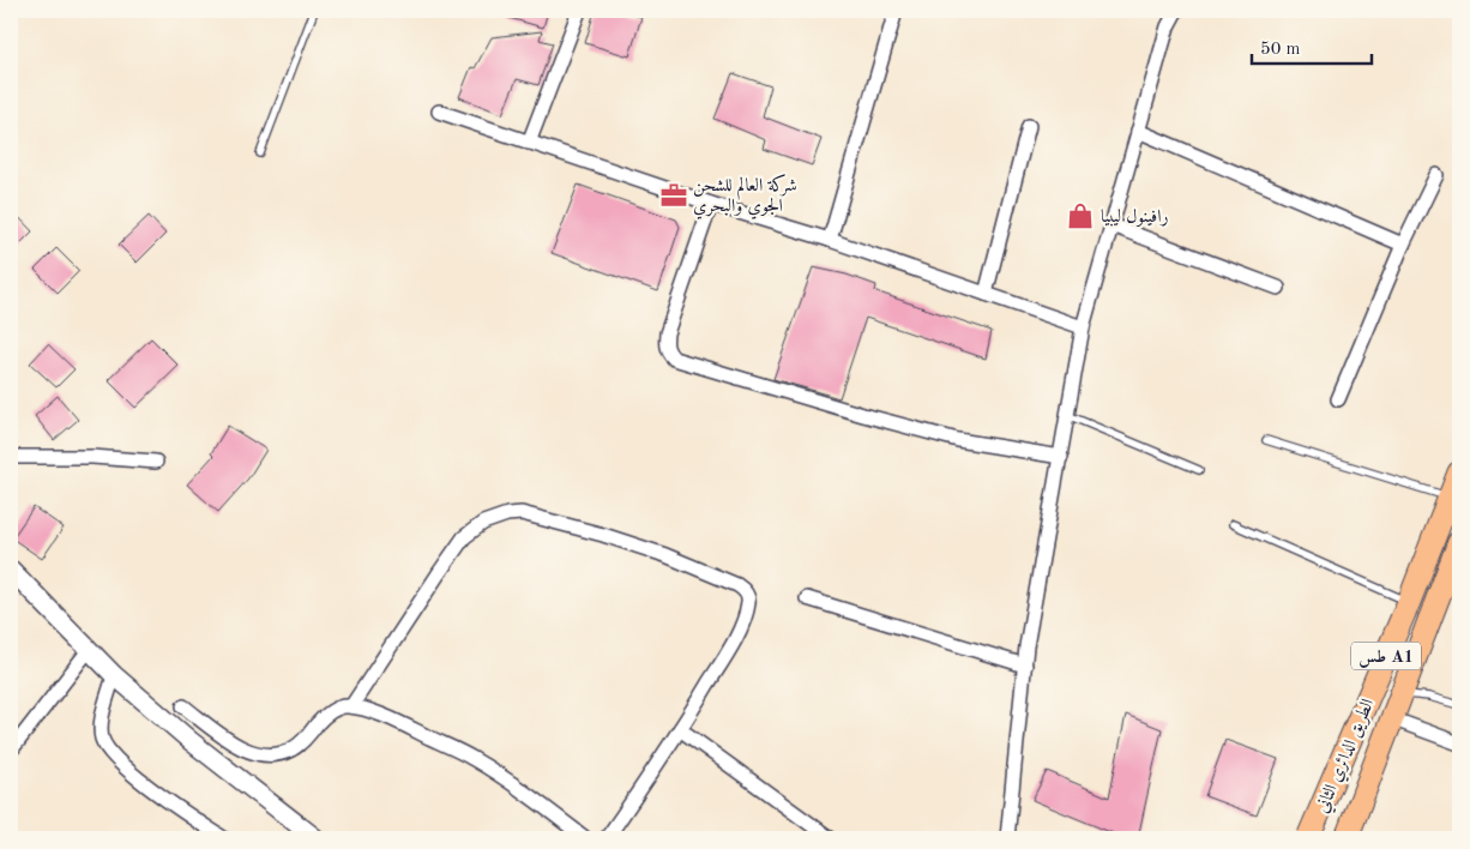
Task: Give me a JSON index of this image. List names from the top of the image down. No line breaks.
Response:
{"streets":{"highway":["طس A1","الطريق الدائري الثاني"]},"places":{"office":["شركة العالم للشحن الجوي والبحري"],"shop":["رافينول ليبيا"]},"scale_bar":"50 m"}
